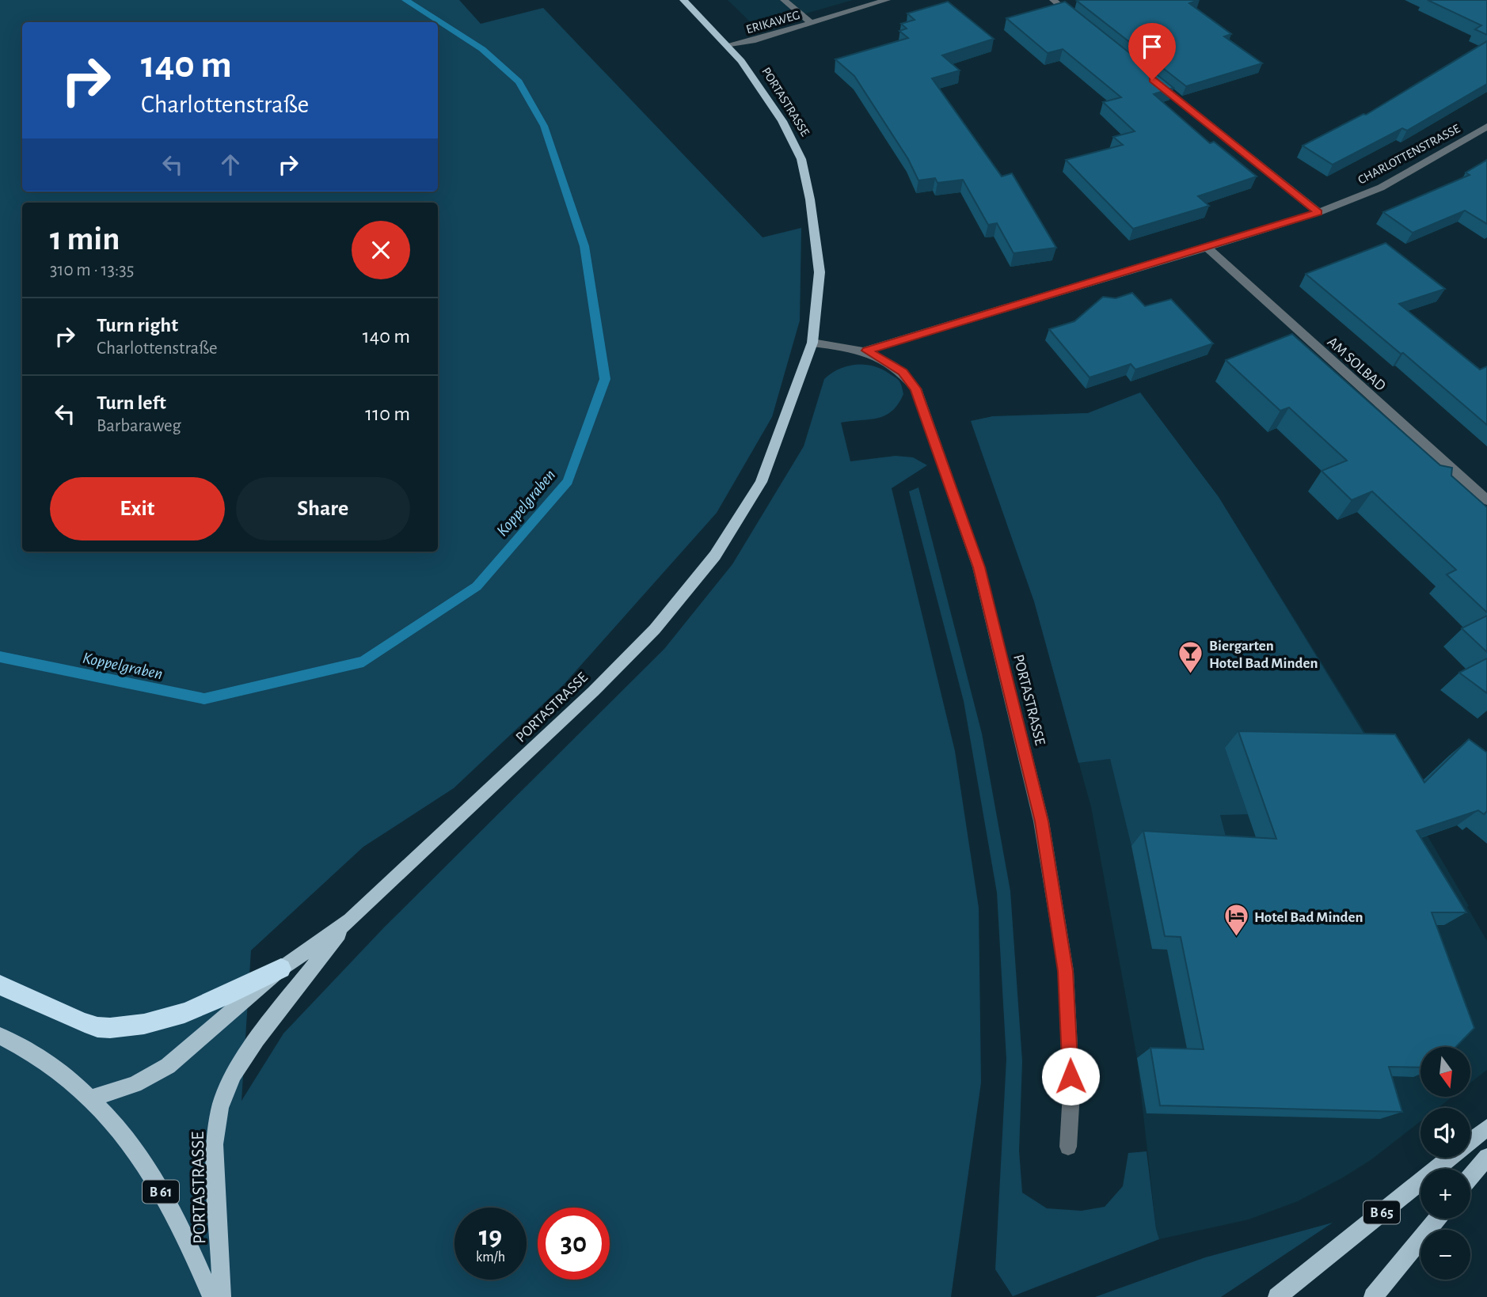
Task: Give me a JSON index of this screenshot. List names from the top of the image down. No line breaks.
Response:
{"streets":{"main road":["PORTASTRASSE","B 61","B 65"],"street":["ERIKAWEG","CHARLOTTENSTRASSE","AM SOLBAD"]},"crossings":[["ERIKAWEG","PORTASTRASSE"],["PORTASTRASSE","CHARLOTTENSTRASSE"],["PORTASTRASSE","B 61"],["CHARLOTTENSTRASSE","AM SOLBAD"]],"water":["Koppelgraben"],"places":{"bar":["Biergarten Hotel Bad Minden"],"hotel":["Hotel Bad Minden"]},"north":"bottom","page":{"turn":["140 m","Charlottenstraße"],"heading":["1 min","310 m · 13:35"],"list":[{"name":"Turn right","note":"Charlottenstraße","value":"140 m"},{"name":"Turn left","note":"Barbaraweg","value":"110 m"}],"buttons":["Exit","Share"],"map_buttons":["+","−"],"speed":"19 km/h","limit":"30"}}
